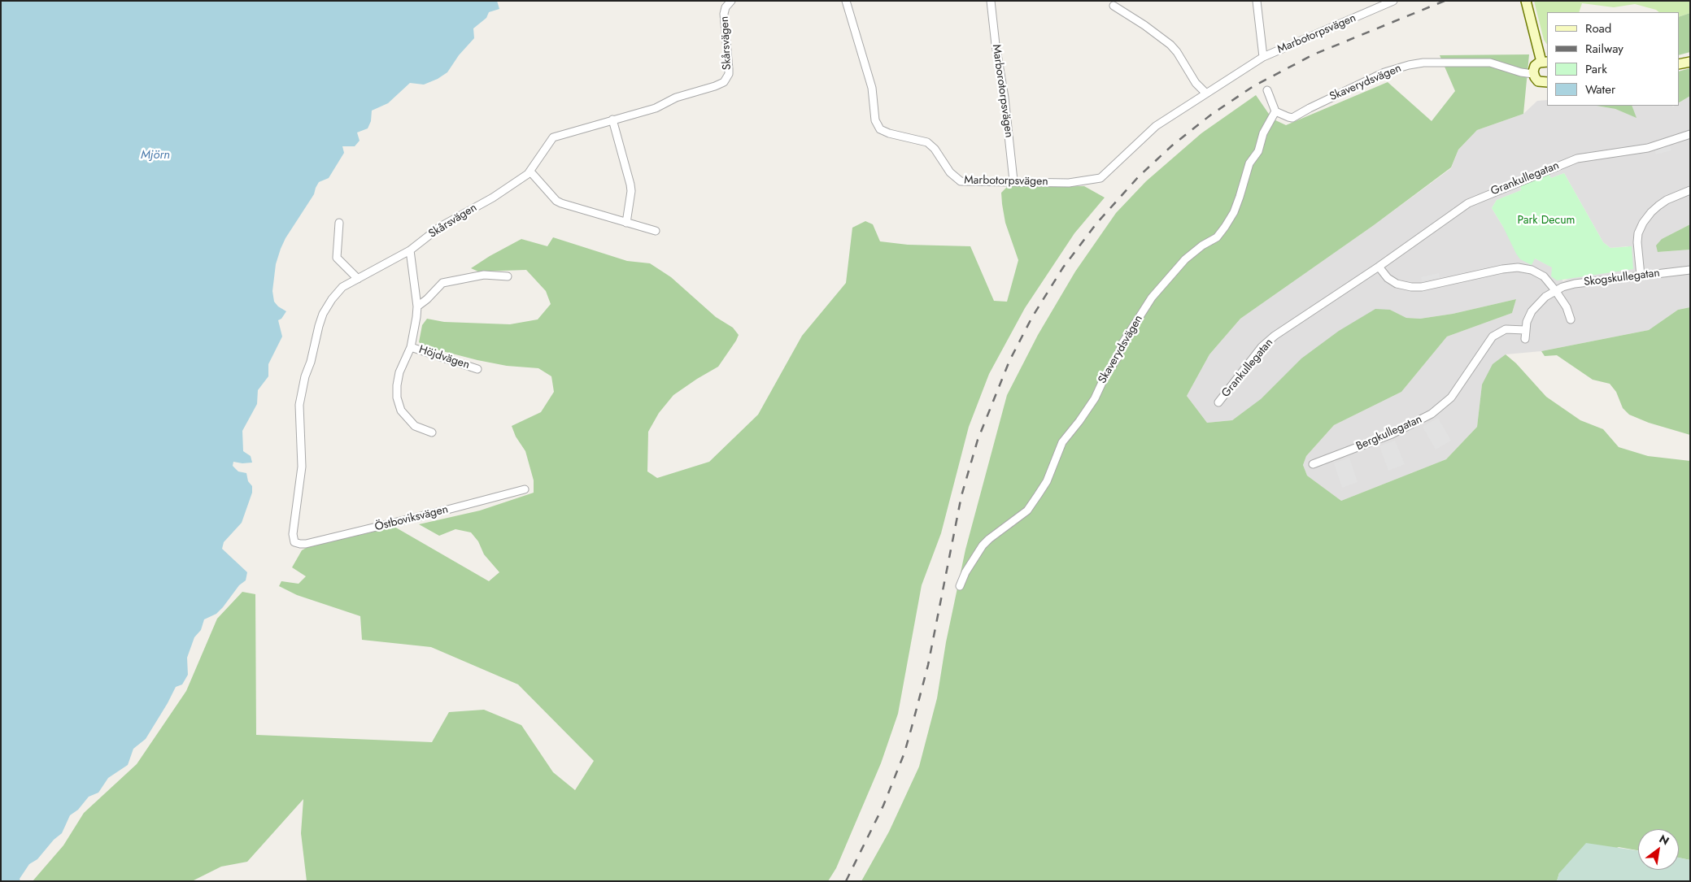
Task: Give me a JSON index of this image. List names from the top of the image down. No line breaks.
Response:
{"streets":{"street":["Marbotorpsvägen","Skårsvägen","Skaverydsvägen","Marborotorpsvägen","Grankullegatan","Skogskullegatan","Höjdvägen","Bergkullegatan","Östboviksvägen"]},"crossings":[["Marbotorpsvägen","Marborotorpsvägen"],["Skårsvägen","Höjdvägen"],["Skårsvägen","Östboviksvägen"],["Skogskullegatan","Bergkullegatan"]],"water":["Mjörn"],"parks":["Park Decum"],"legend":["Road","Railway","Park","Water"],"north":"top right"}
